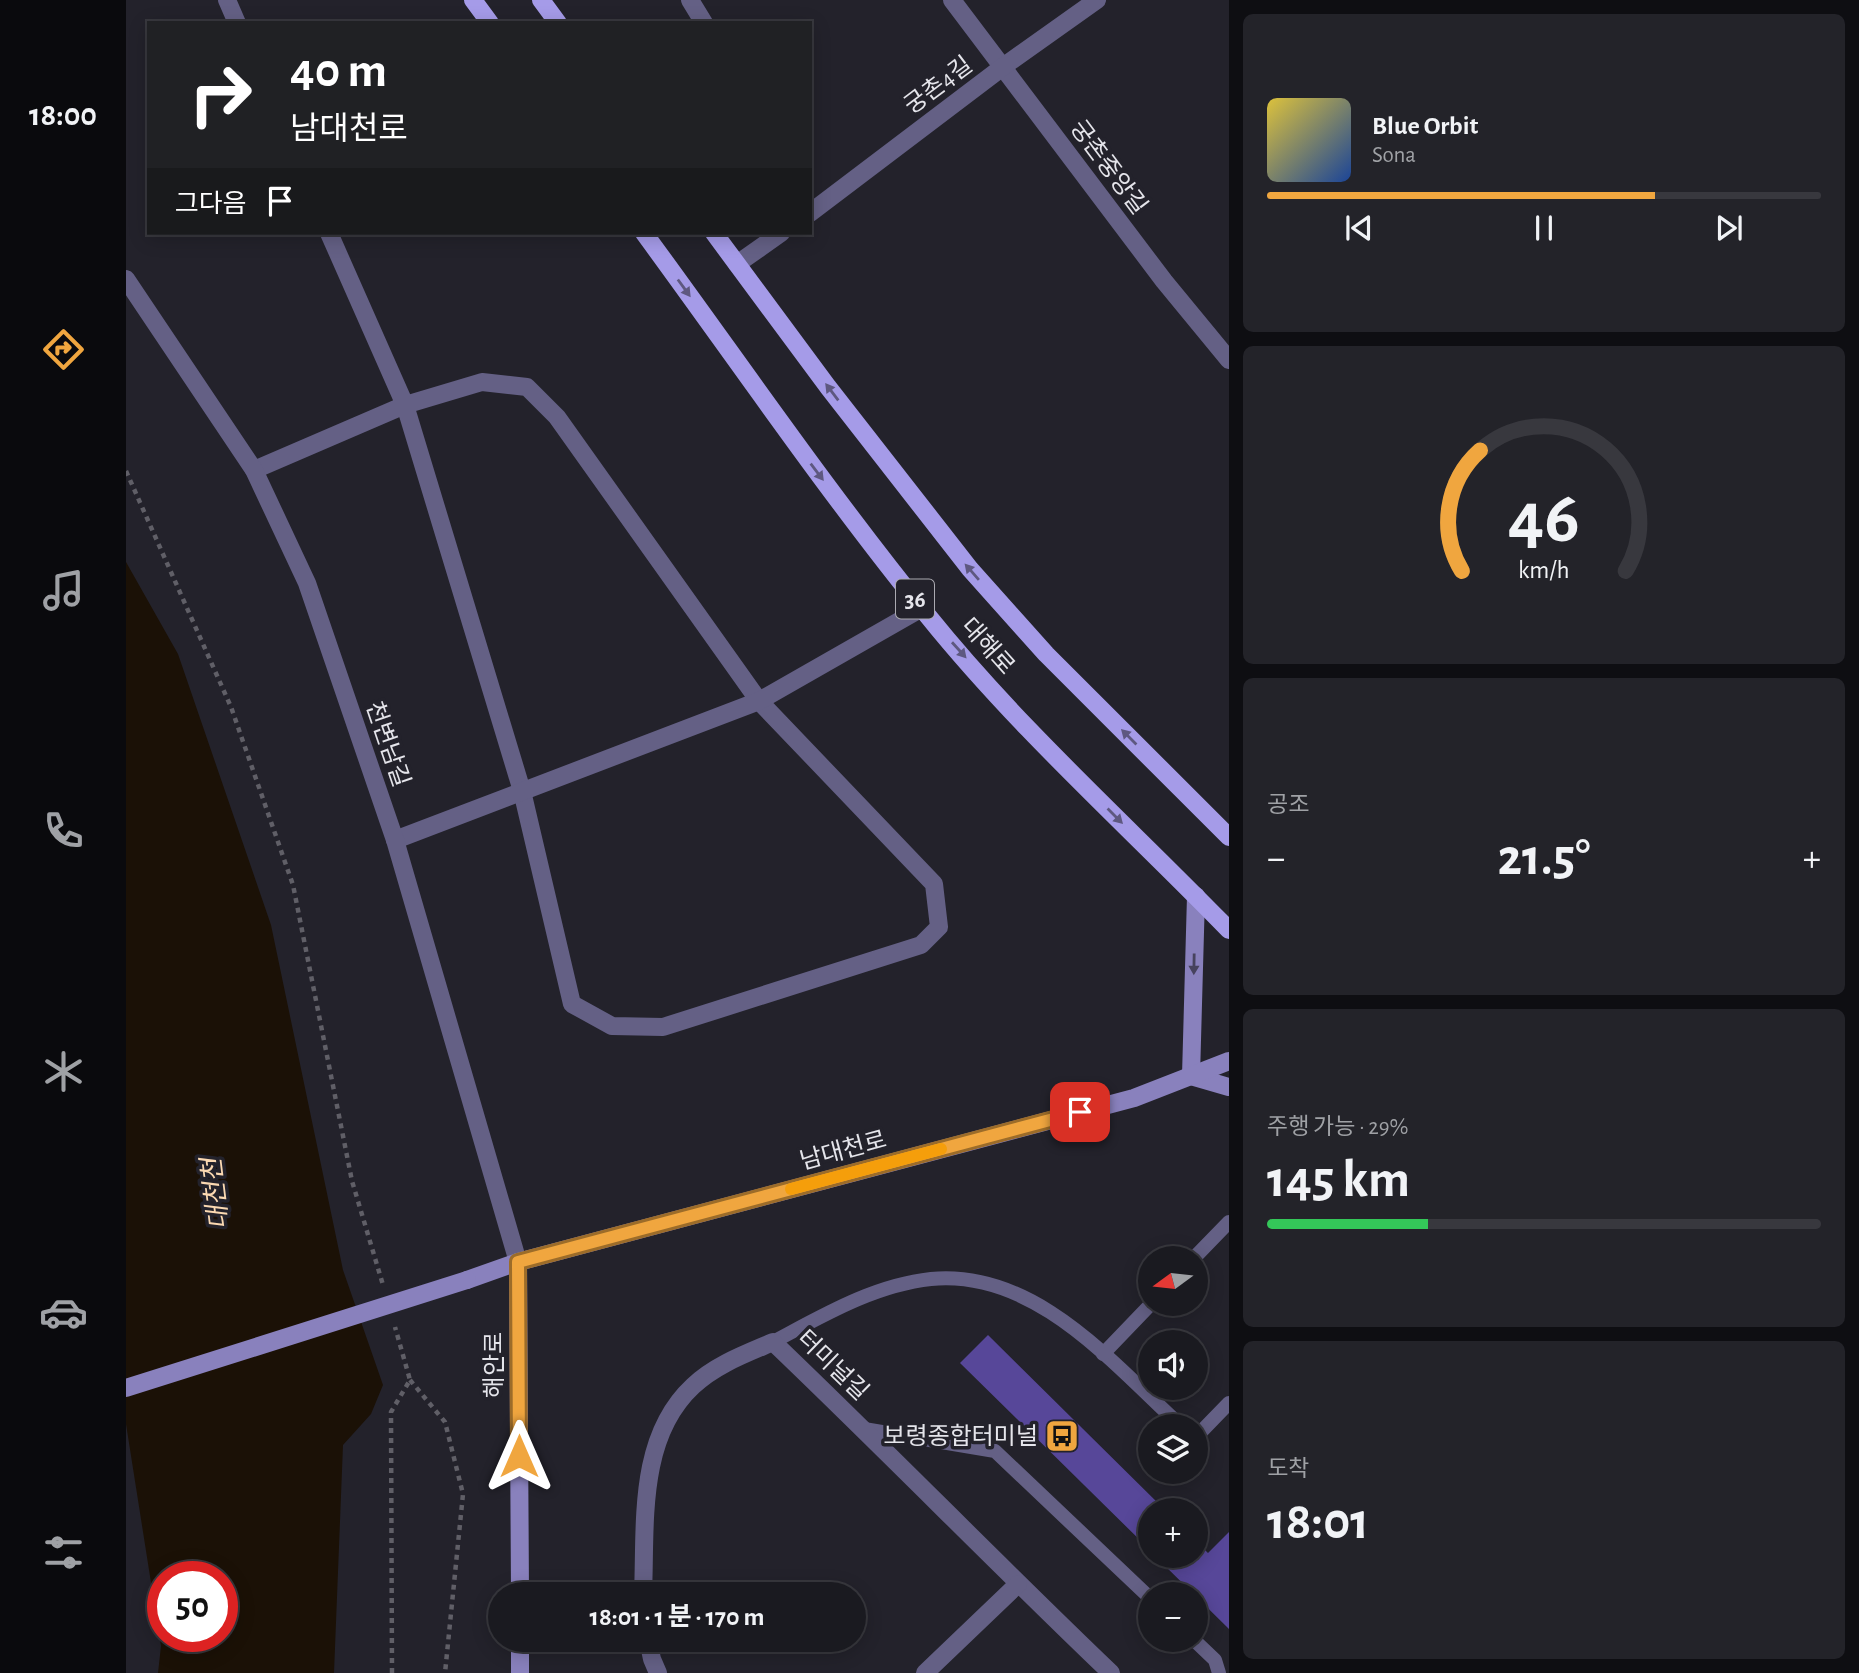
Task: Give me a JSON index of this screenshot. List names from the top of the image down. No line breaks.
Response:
{"streets":{"main road":["36","대해로","남대천로","해안로"],"street":["궁촌4길","궁촌중앙길","천변남길","터미널길"]},"crossings":[["궁촌4길","궁촌중앙길"],["천변남길","남대천로"],["천변남길","해안로"],["남대천로","해안로"]],"water":["대천천"],"places":{"bus stop":["보령종합터미널"]},"north":"left","page":{"tabs":"18:00","turn":["40 m","남대천로"],"song":["Blue Orbit","Sona"],"then":"그다음","tile":["공조",["주행 가능 · 29%","145 km"],["도착","18:01"]],"heat":["−","21.5°","+"],"map_buttons":["+","−"],"limit":"50","trip":"18:01 · 1 분 · 170 m","gauge":["46","km/h"]}}
